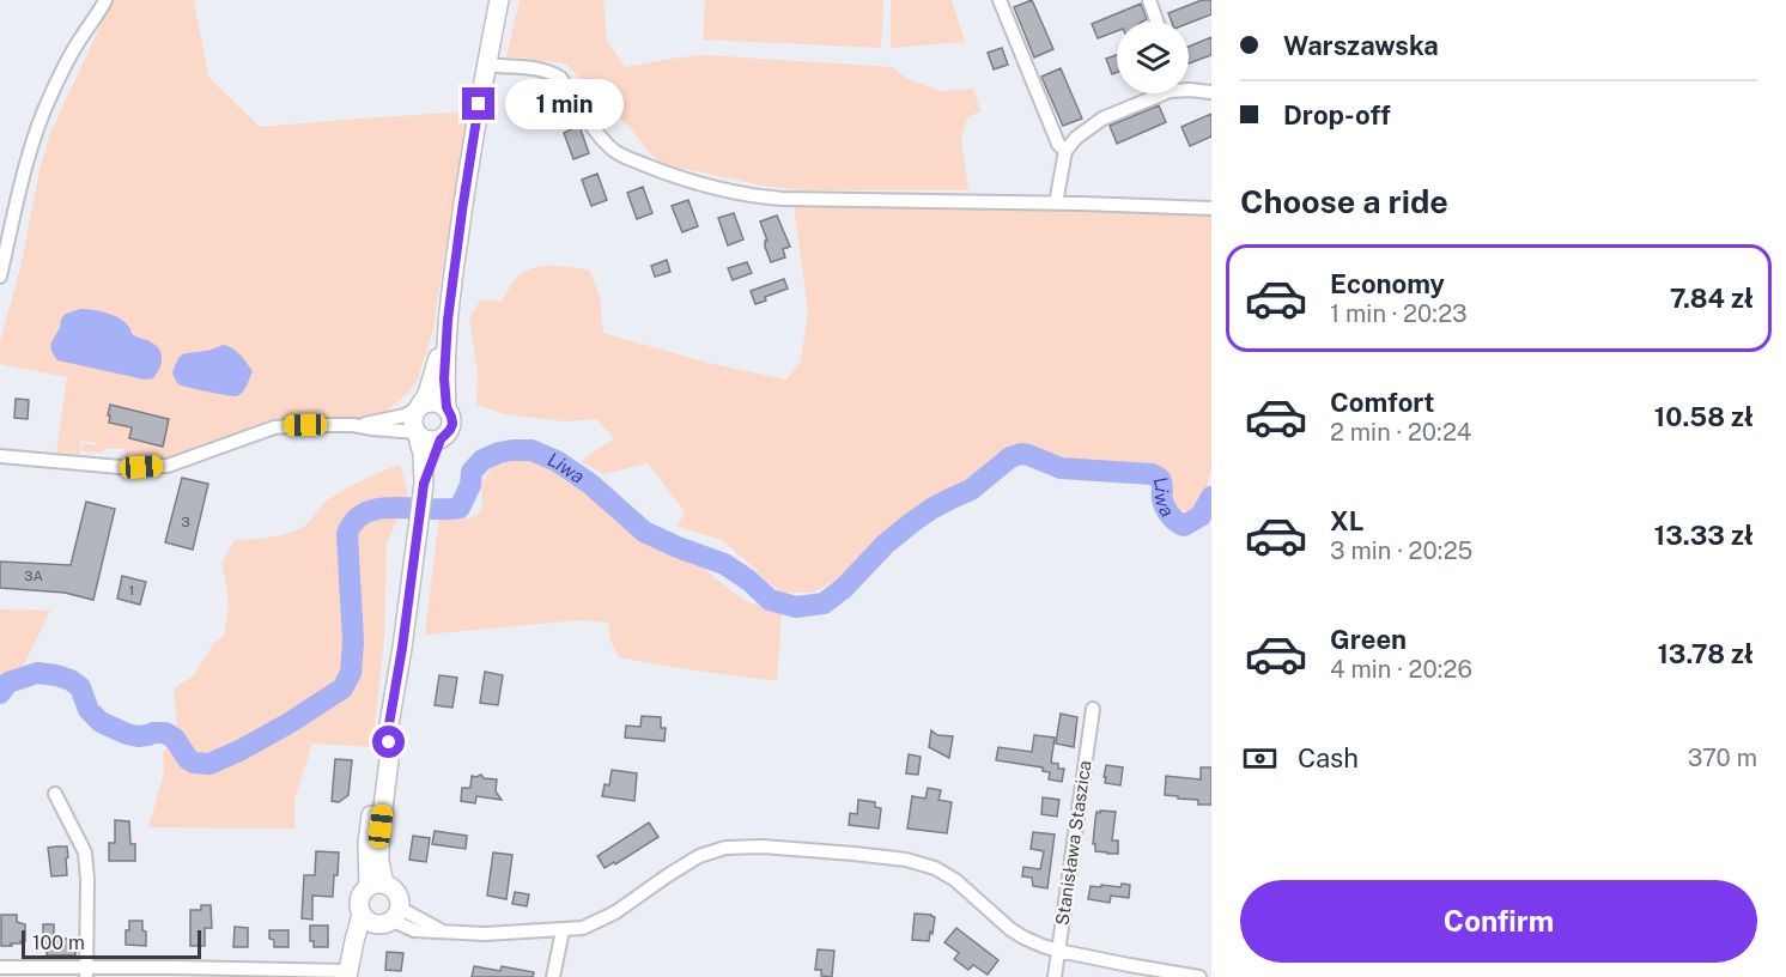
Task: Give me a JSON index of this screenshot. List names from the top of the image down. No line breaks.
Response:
{"streets":{"street":["Stanisława Staszica"]},"water":["Liwa"],"house_numbers":["3","3A","1"],"scale_bar":"100 m","page":{"banner":["Warszawska","Drop-off"],"bubble":"1 min","heading":"Choose a ride","list":[{"name":"Economy","note":"1 min · 20:23","value":"7.84 zł"},{"name":"Comfort","note":"2 min · 20:24","value":"10.58 zł"},{"name":"XL","note":"3 min · 20:25","value":"13.33 zł"},{"name":"Green","note":"4 min · 20:26","value":"13.78 zł"}],"pay":["Cash","370 m"],"buttons":"Confirm","scale":"100 m"}}
